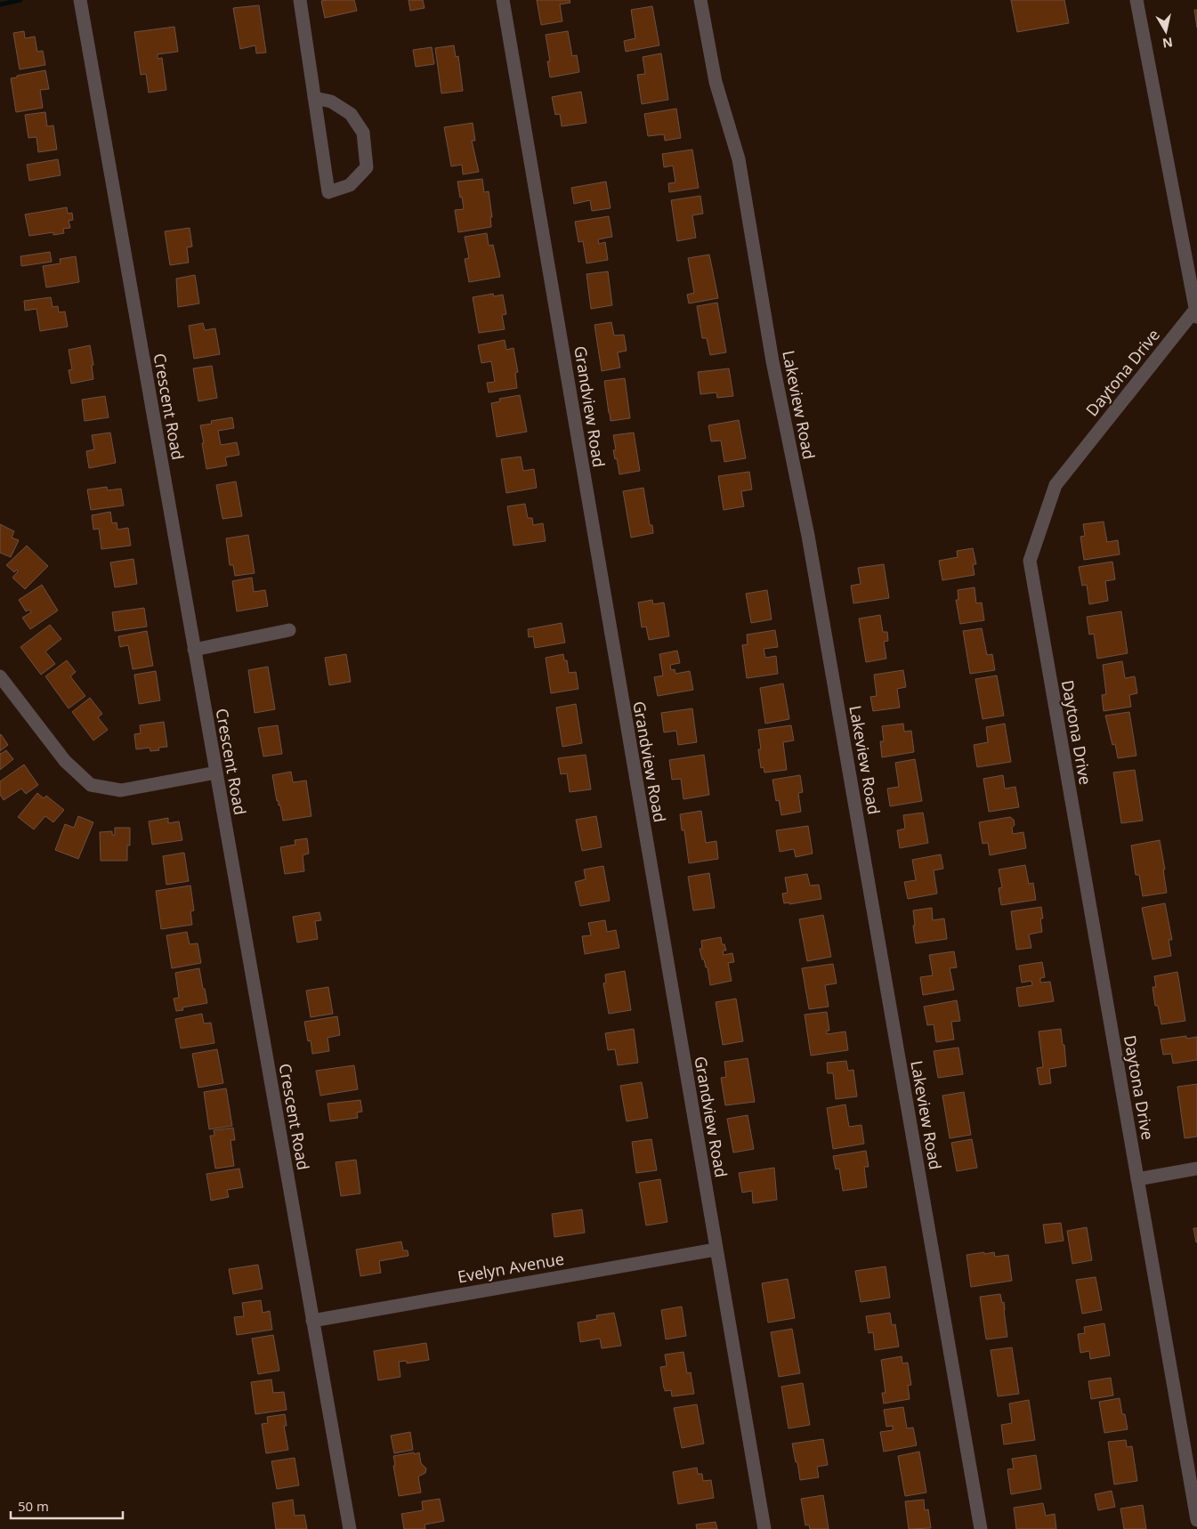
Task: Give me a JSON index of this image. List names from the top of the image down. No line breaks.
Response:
{"streets":{"street":["Daytona Drive","Lakeview Road","Crescent Road","Grandview Road","Evelyn Avenue"]},"crossings":[["Crescent Road","Evelyn Avenue"],["Grandview Road","Evelyn Avenue"]],"scale_bar":"50 m","north":"bottom"}
